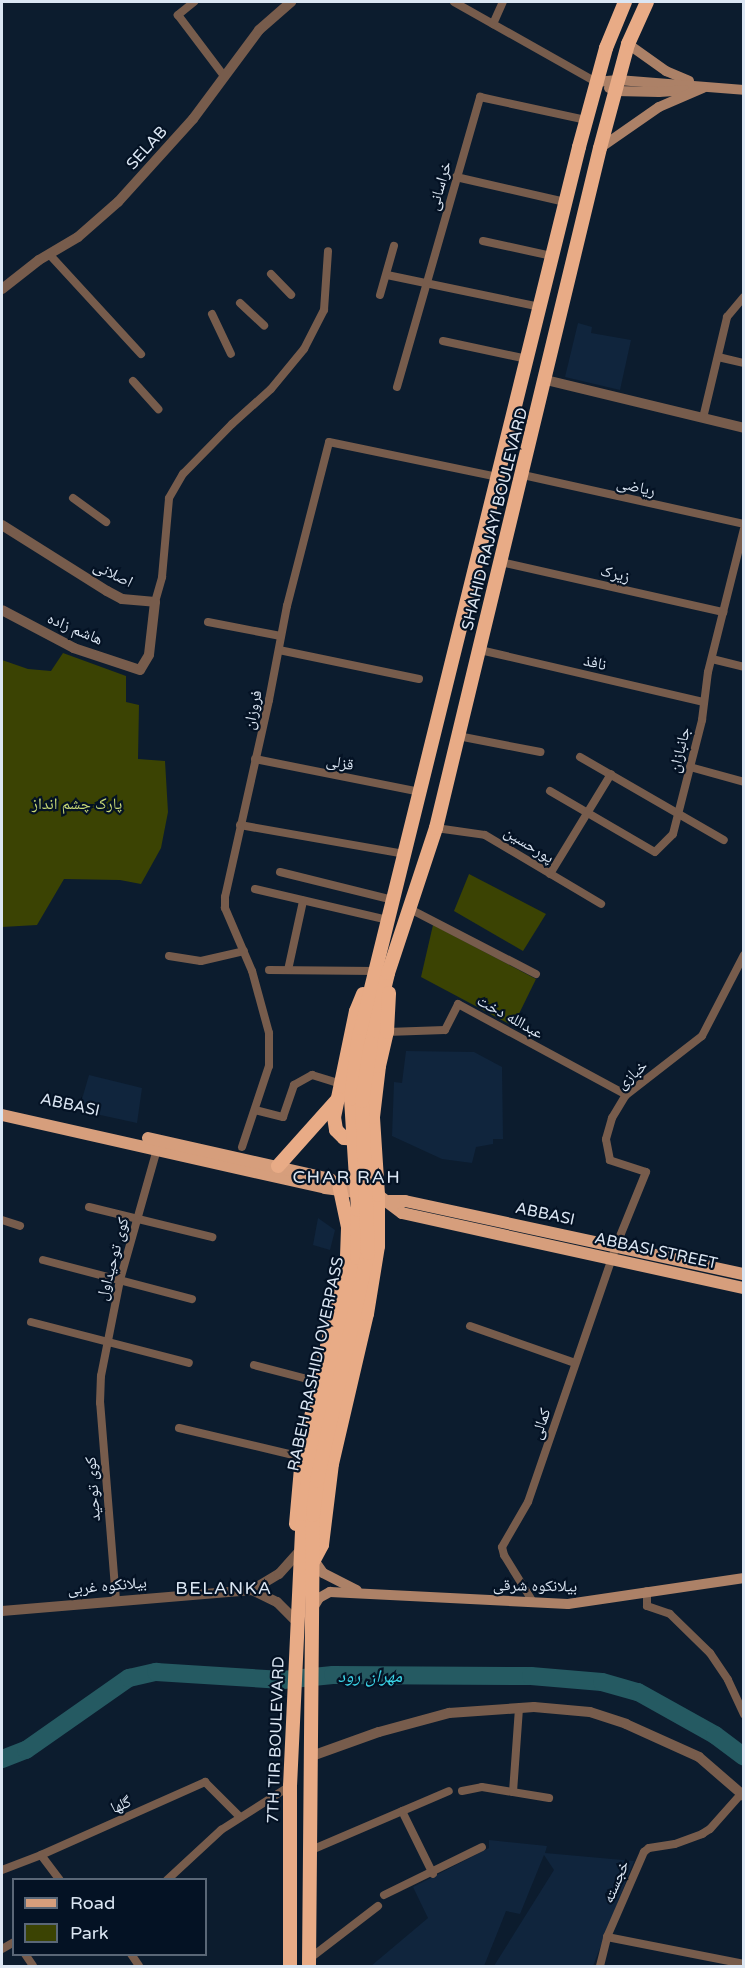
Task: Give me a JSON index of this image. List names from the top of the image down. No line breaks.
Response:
{"streets":{"highway":["SHAHID RAJAYI BOULEVARD","RABEH RASHIDI OVERPASS","7TH TIR BOULEVARD"],"main road":["ABBASI","ABBASI STREET","بیلانکوه شرقی"],"street":["SELAB","خراسانی","ریاضی","اصلانی","زیرک","هاشم زاده","نافذ","فروزان","جانبازان","قزلی","پورحسین","عبدالله دخت","خبازی","کوی توحیداول","کمالی","کوی توحید","بیلانکوه غربی","گلها","خجسته"]},"crossings":[["خراسانی","SHAHID RAJAYI BOULEVARD"],["ریاضی","SHAHID RAJAYI BOULEVARD"],["SHAHID RAJAYI BOULEVARD","زیرک"],["SHAHID RAJAYI BOULEVARD","نافذ"],["SHAHID RAJAYI BOULEVARD","فروزان"],["SHAHID RAJAYI BOULEVARD","قزلی"],["SHAHID RAJAYI BOULEVARD","پورحسین"],["SHAHID RAJAYI BOULEVARD","RABEH RASHIDI OVERPASS"],["اصلانی","هاشم زاده"],["زیرک","جانبازان"],["نافذ","جانبازان"],["فروزان","قزلی"],["عبدالله دخت","خبازی"],["خبازی","ABBASI STREET"],["خبازی","کمالی"],["ABBASI","ABBASI STREET"],["ABBASI","کوی توحیداول"],["ABBASI STREET","کمالی"],["کوی توحیداول","کوی توحید"],["RABEH RASHIDI OVERPASS","7TH TIR BOULEVARD"],["کمالی","بیلانکوه شرقی"],["کوی توحید","بیلانکوه غربی"],["بیلانکوه غربی","7TH TIR BOULEVARD"],["بیلانکوه شرقی","7TH TIR BOULEVARD"]],"districts":["CHAR RAH","BELANKA"],"water":["مهران رود"],"parks":["پارک چشم انداز"],"legend":["Road","Park"]}
